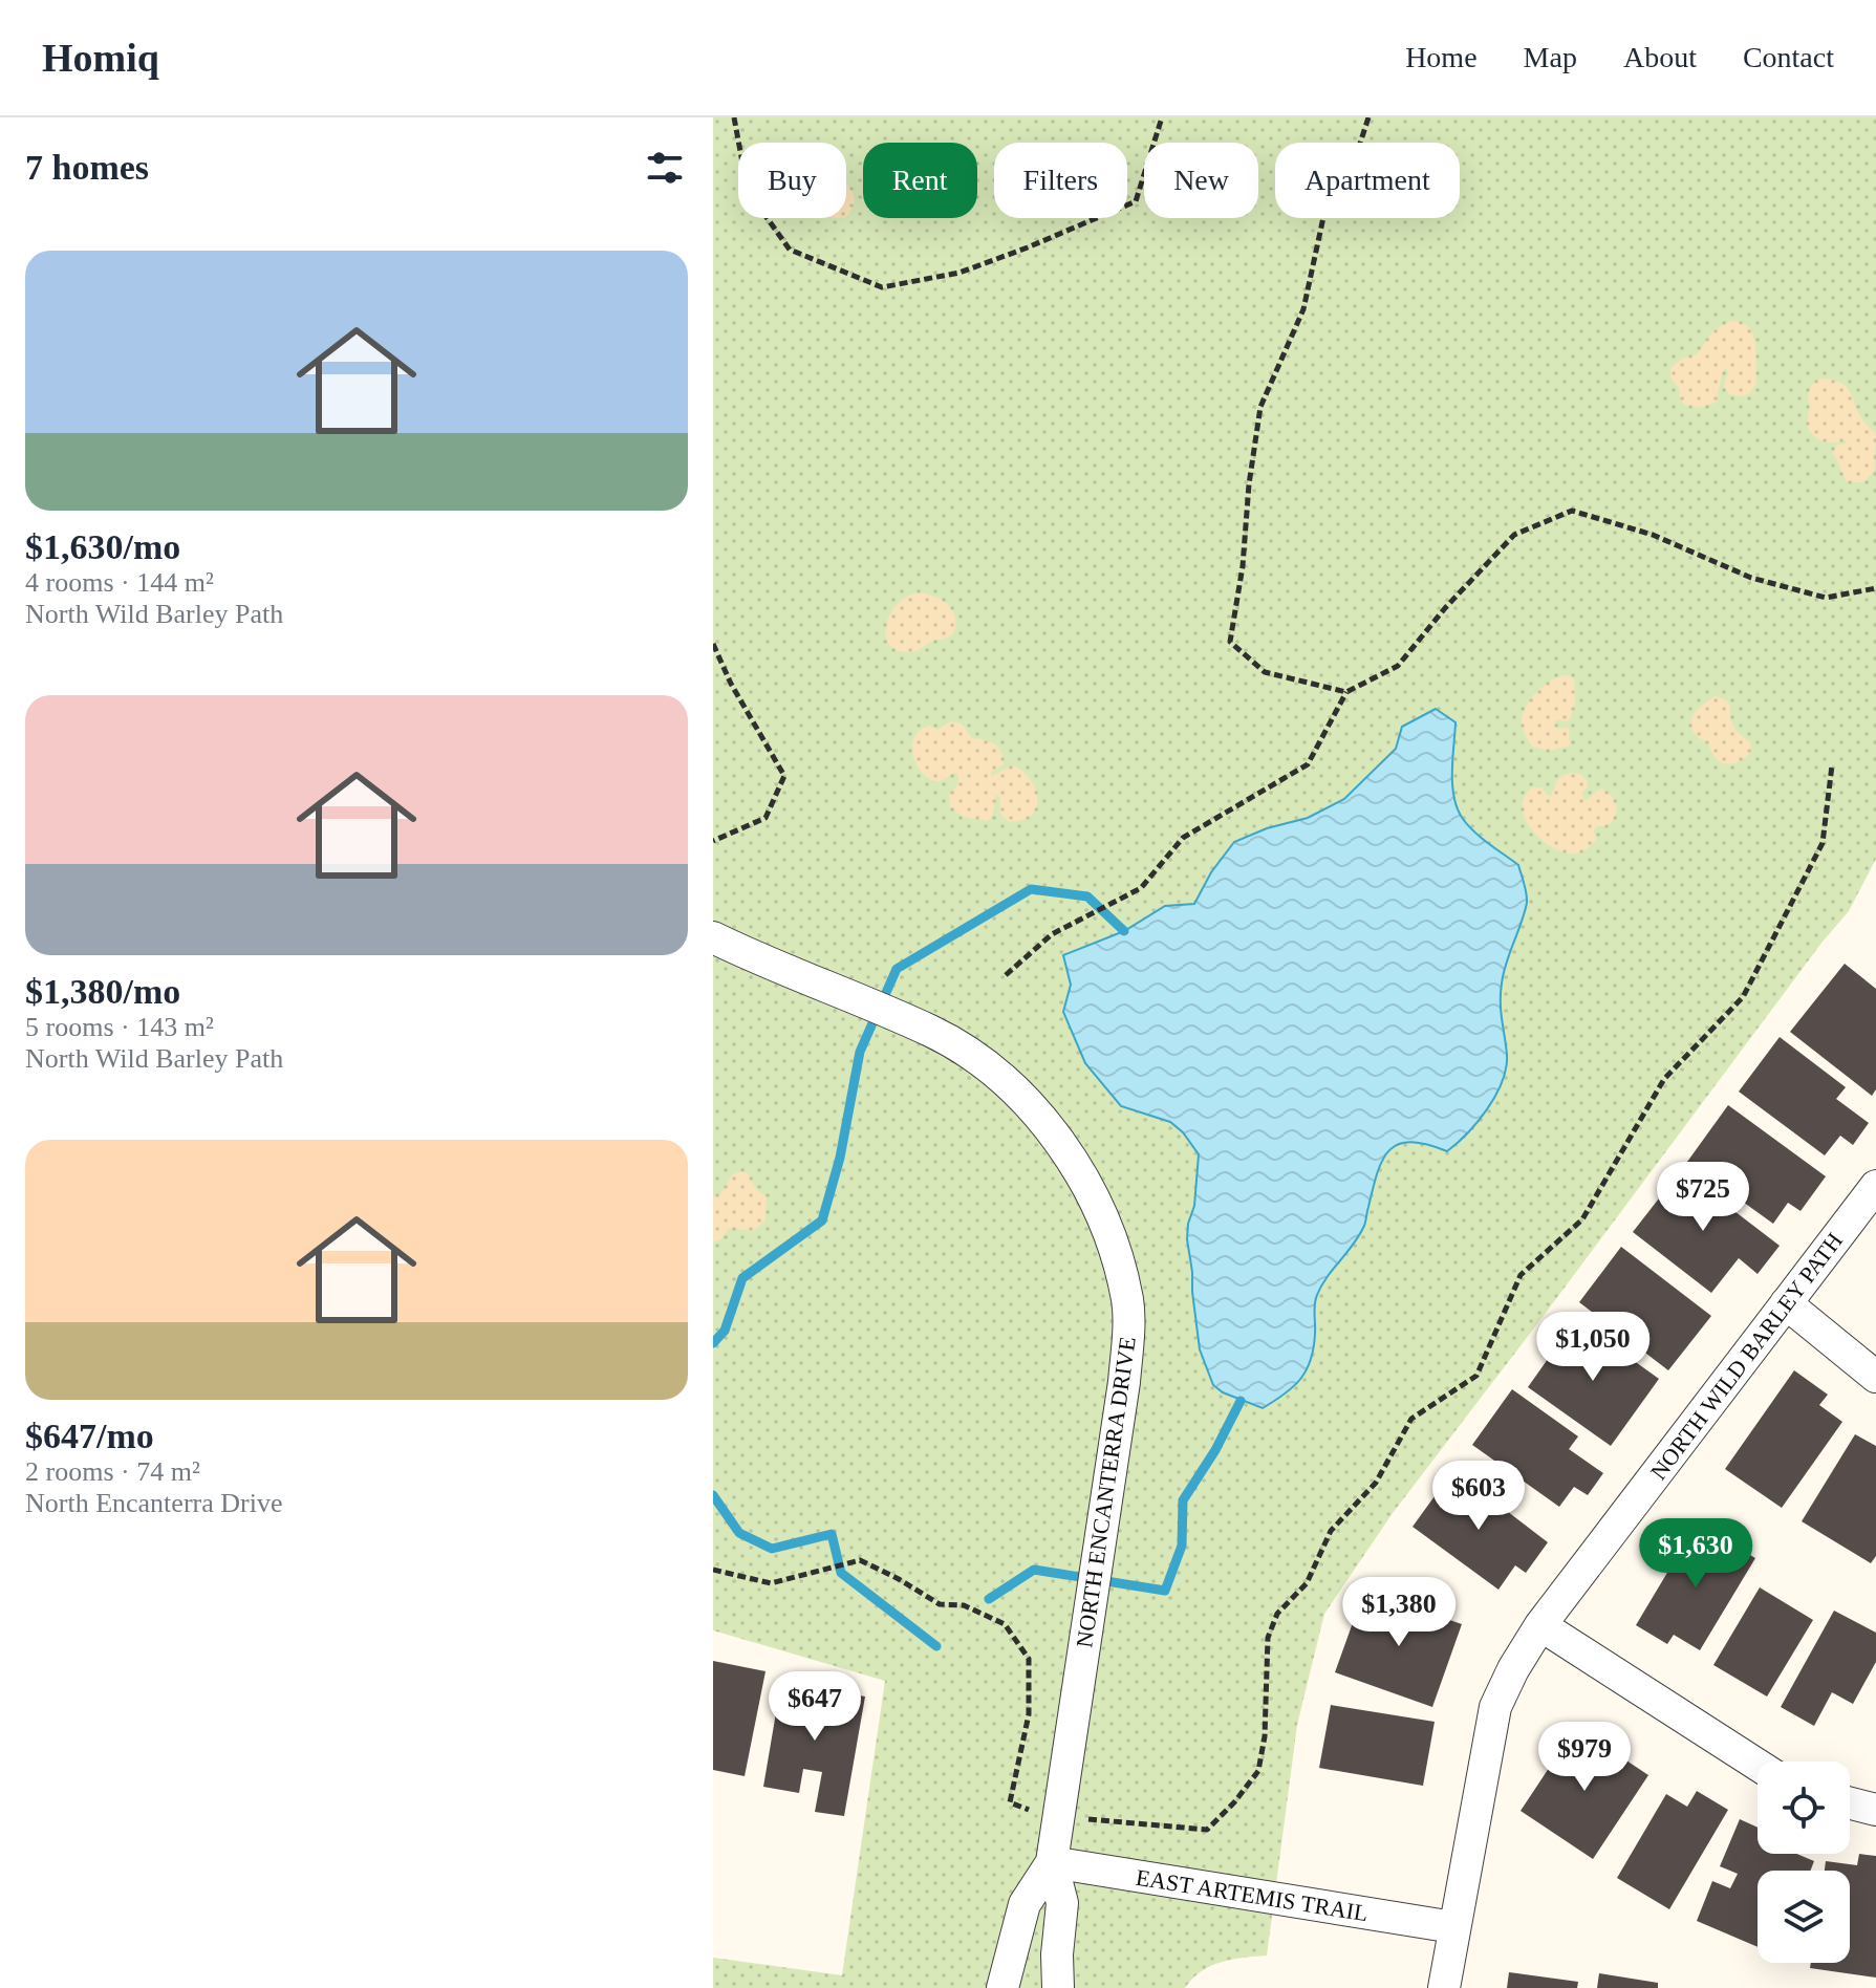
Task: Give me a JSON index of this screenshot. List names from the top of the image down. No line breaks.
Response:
{"streets":{"street":["NORTH WILD BARLEY PATH","NORTH ENCANTERRA DRIVE","EAST ARTEMIS TRAIL"]},"crossings":[["NORTH WILD BARLEY PATH","EAST ARTEMIS TRAIL"],["NORTH ENCANTERRA DRIVE","EAST ARTEMIS TRAIL"]],"page":{"header":"Homiq","nav":["Home","Map","About","Contact"],"heading":"7 homes","chip":["Buy","Rent","Filters","New","Apartment"],"list":[{"name":"$1,630/mo","note":"4 rooms · 144 m² · North Wild Barley Path"},{"name":"$1,380/mo","note":"5 rooms · 143 m² · North Wild Barley Path"},{"name":"$647/mo","note":"2 rooms · 74 m² · North Encanterra Drive"}],"price":["$725","$1,050","$603","$1,630","$1,380","$647","$979"]}}
